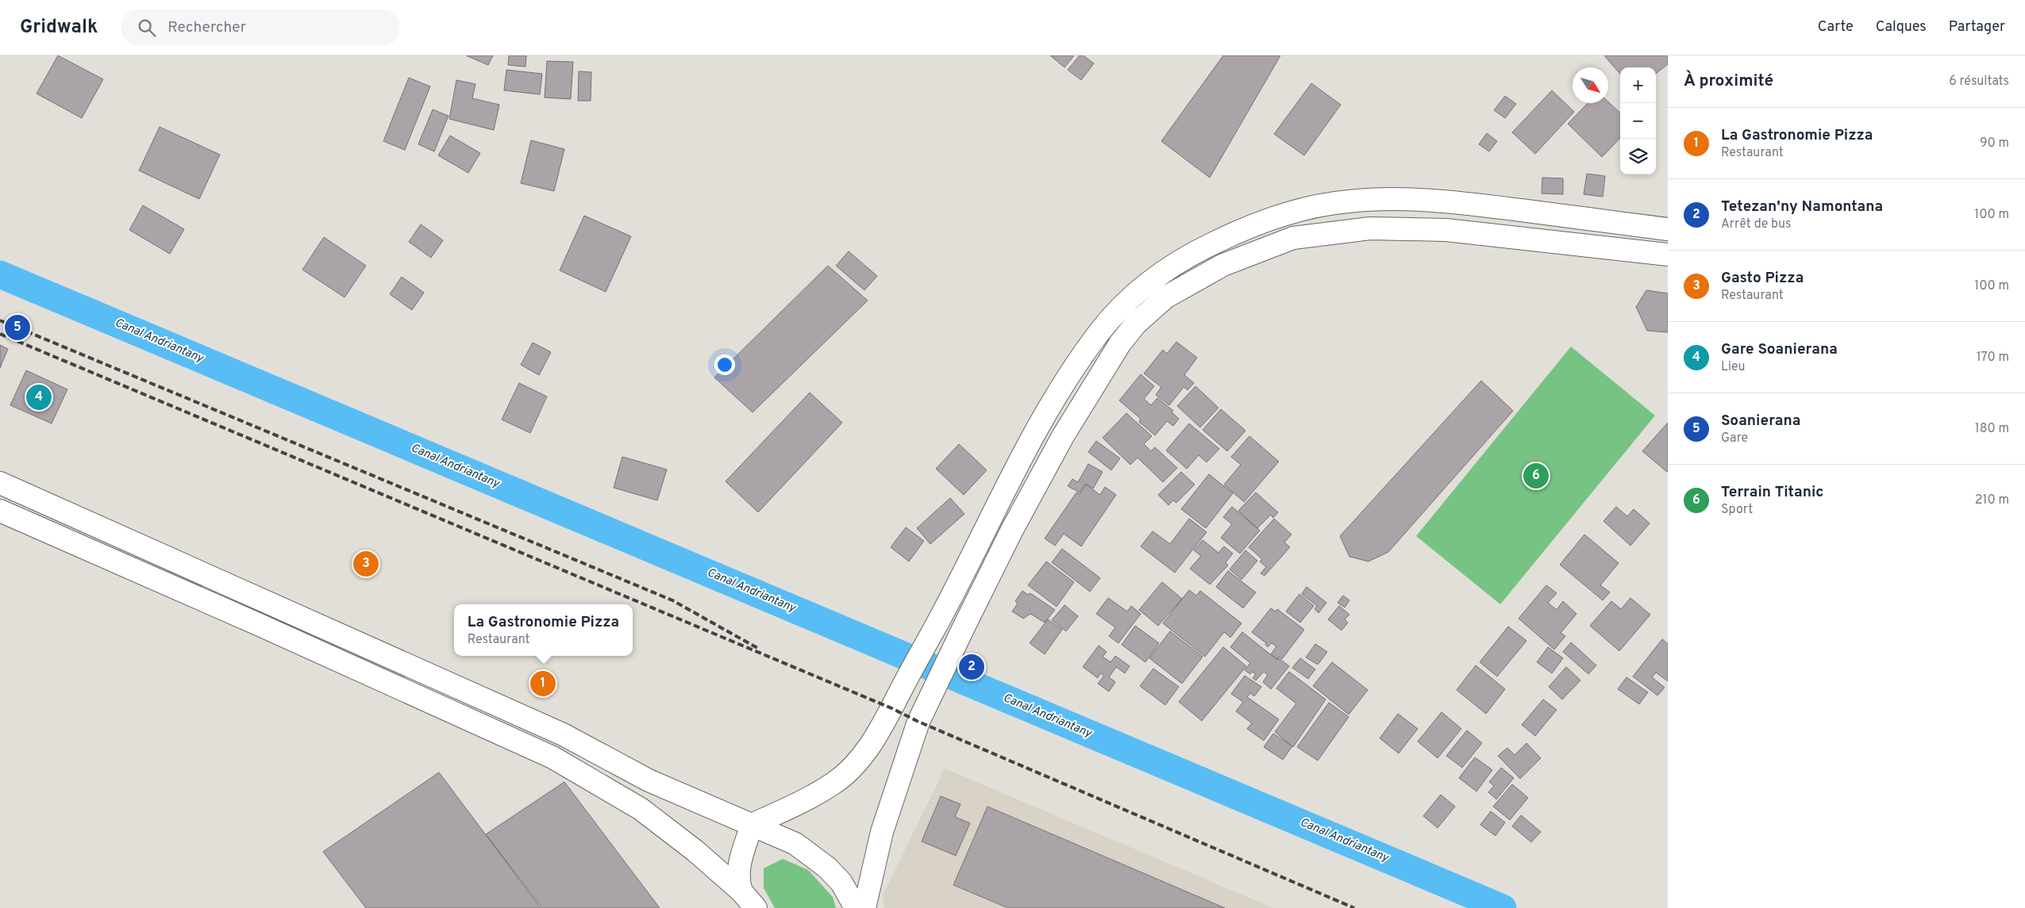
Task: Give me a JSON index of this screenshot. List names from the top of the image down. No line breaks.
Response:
{"water":["Canal Andriantany"],"north":"bottom right","page":{"header":"Gridwalk","search":"Rechercher","nav":["Carte","Calques","Partager"],"heading":["À proximité","6 résultats"],"map_buttons":["+","−"],"list":[{"mark":"1","name":"La Gastronomie Pizza","note":"Restaurant","value":"90 m"},{"mark":"2","name":"Tetezan'ny Namontana","note":"Arrêt de bus","value":"100 m"},{"mark":"3","name":"Gasto Pizza","note":"Restaurant","value":"100 m"},{"mark":"4","name":"Gare Soanierana","note":"Lieu","value":"170 m"},{"mark":"5","name":"Soanierana","note":"Gare","value":"180 m"},{"mark":"6","name":"Terrain Titanic","note":"Sport","value":"210 m"}],"pins":["5","4","6","3","2","1"],"popup":["La Gastronomie Pizza","Restaurant"]}}
